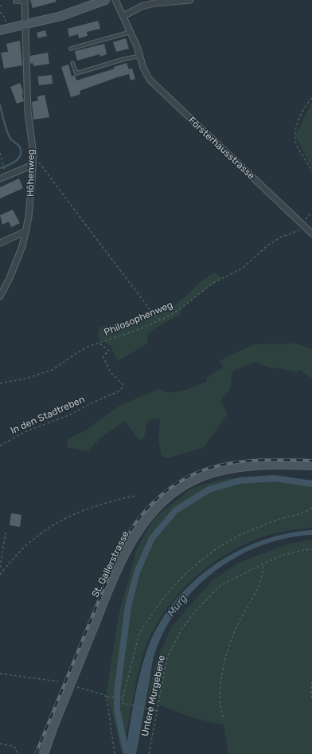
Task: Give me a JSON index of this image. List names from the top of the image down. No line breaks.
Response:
{"streets":{"main road":["St. Gallerstrasse"],"street":["Försterhausstrasse","Höhenweg"],"path":["Philosophenweg","In den Stadtreben","Untere Murgebene"]},"crossings":[["Försterhausstrasse","Philosophenweg"],["Philosophenweg","In den Stadtreben"]],"water":["Murg"]}
